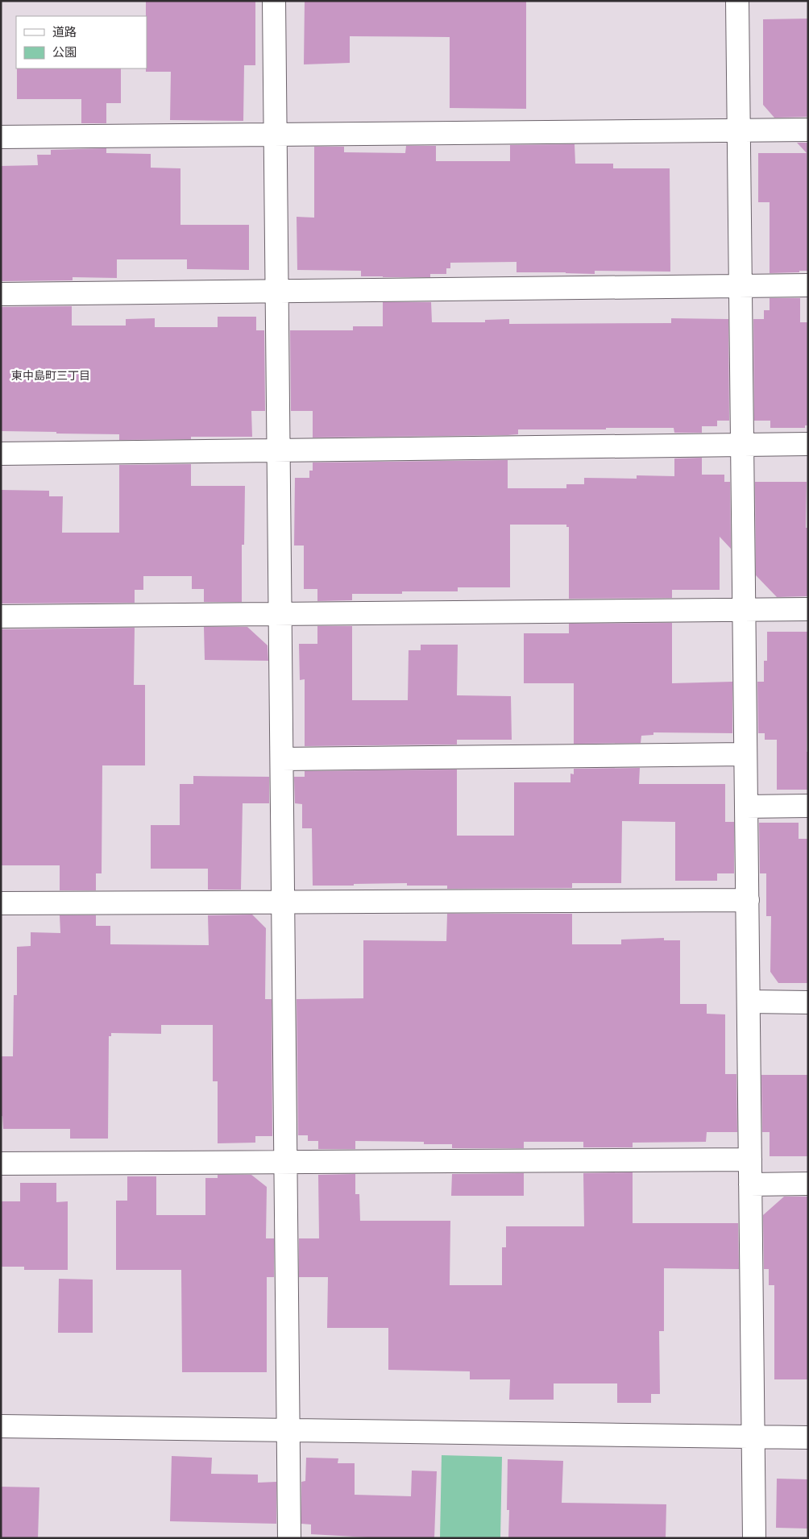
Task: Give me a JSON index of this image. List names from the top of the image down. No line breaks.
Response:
{"districts":["東中島町三丁目"],"legend":["道路","公園"]}
